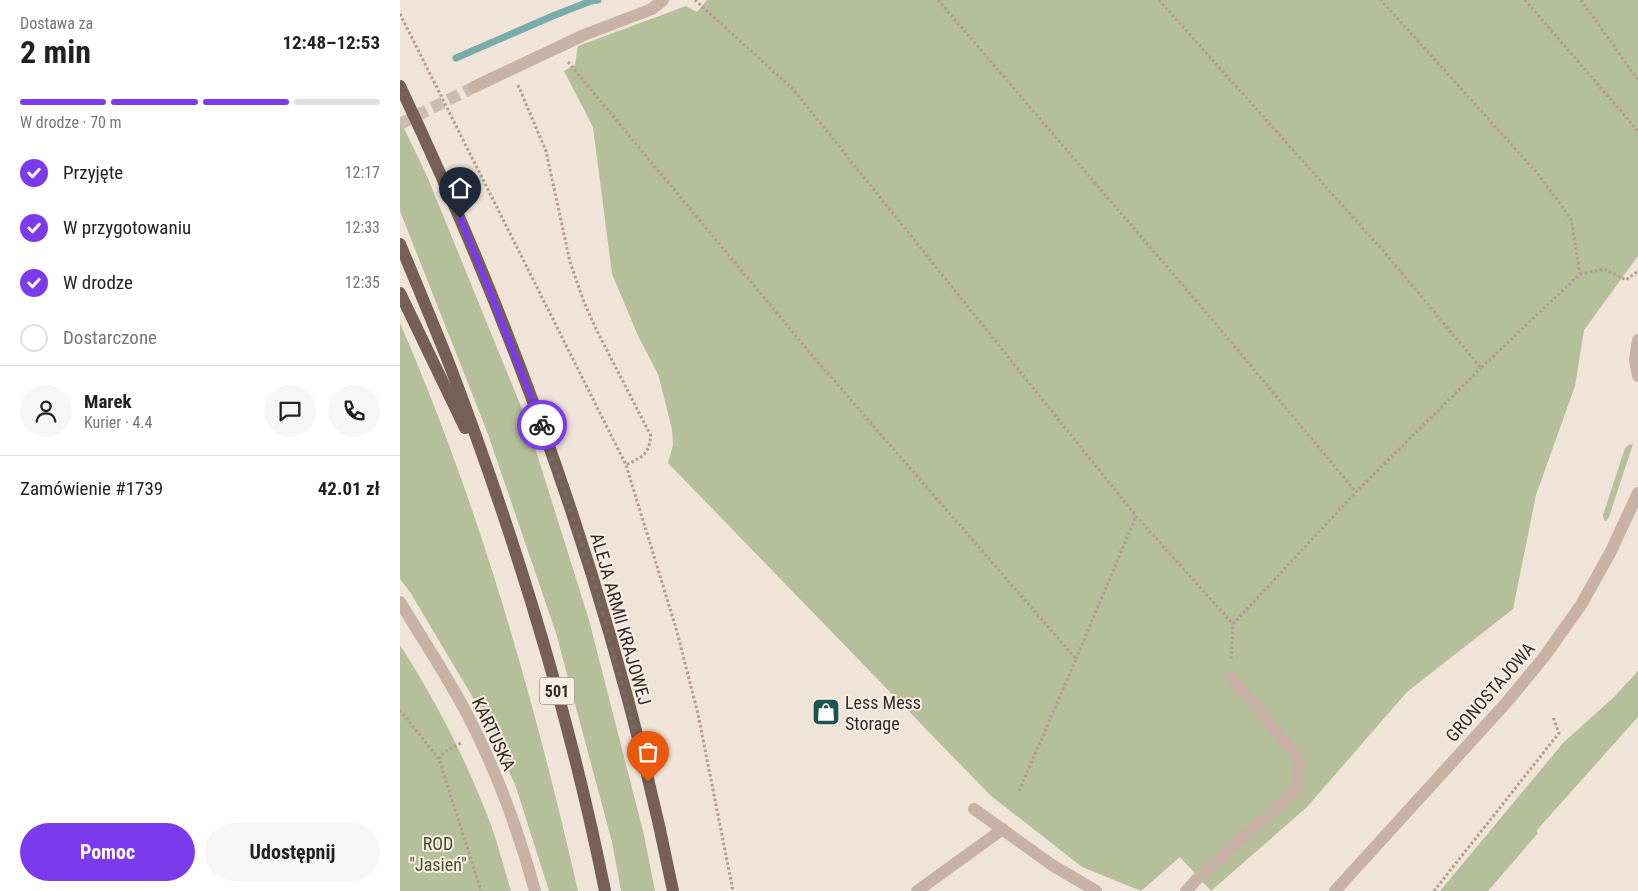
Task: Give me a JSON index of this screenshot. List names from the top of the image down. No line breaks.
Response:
{"streets":{"main road":["ALEJA ARMII KRAJOWEJ","501"],"street":["GRONOSTAJOWA","KARTUSKA"]},"parks":["ROD \"Jasień\""],"places":{"shop":["Less Mess Storage"]},"page":{"heading":["2 min","Dostawa za","12:48–12:53"],"panel":["Marek","Kurier · 4.4","Zamówienie #1739","42.01 zł"],"bar":"W drodze · 70 m","list":[["Przyjęte","12:17"],["W przygotowaniu","12:33"],["W drodze","12:35"],"Dostarczone"],"buttons":["Pomoc","Udostępnij"]}}
